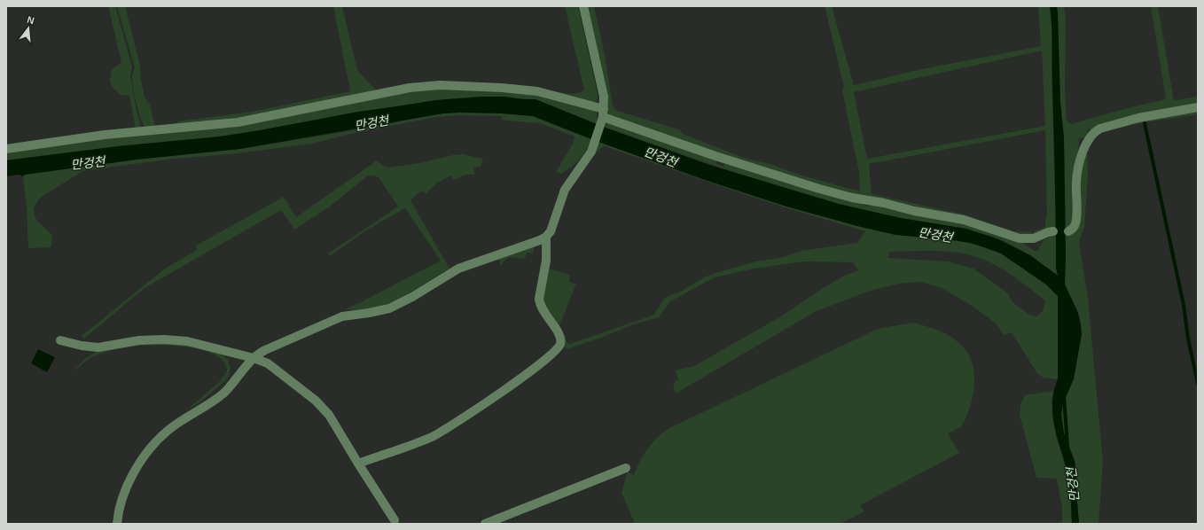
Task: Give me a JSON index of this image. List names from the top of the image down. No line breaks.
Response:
{"water":["만겅천"],"north":"top"}
